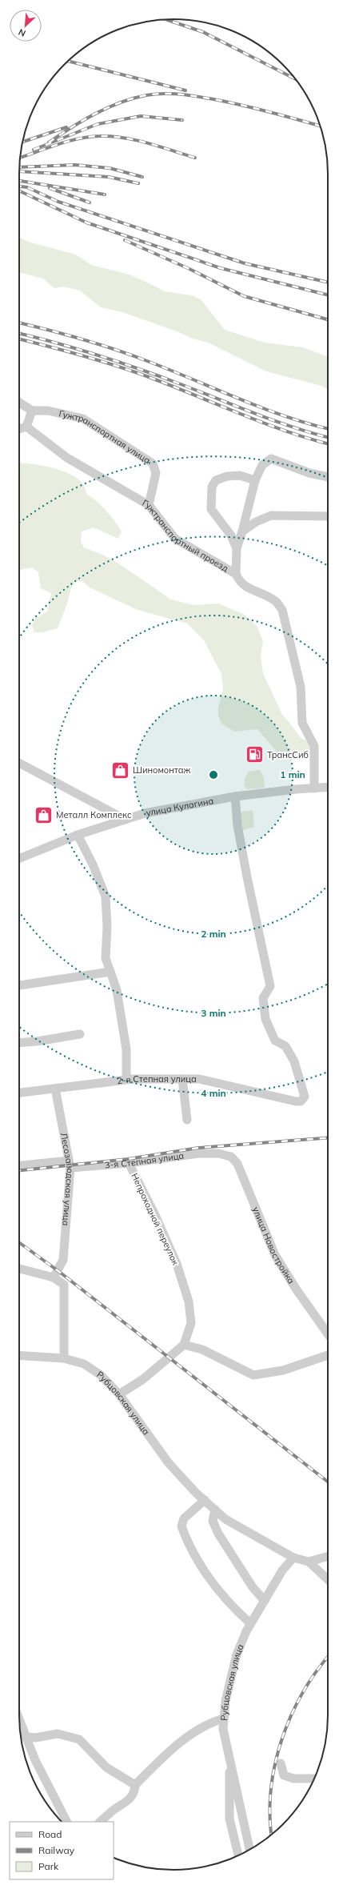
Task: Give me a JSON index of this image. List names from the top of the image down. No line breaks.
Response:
{"streets":{"street":["Гужтранспортная улица","Гужтранспортный проезд","улица Кулагина","2-я Степная улица","3-я Степная улица","Лесозаводская улица","Непроходной переулок","улица Новостройка","Рубцовская улица"]},"crossings":[["Гужтранспортная улица","Гужтранспортный проезд"],["Гужтранспортный проезд","улица Кулагина"],["улица Кулагина","2-я Степная улица"],["2-я Степная улица","Лесозаводская улица"],["3-я Степная улица","Лесозаводская улица"],["3-я Степная улица","Непроходной переулок"],["3-я Степная улица","улица Новостройка"]],"places":{"fuel station":["ТрансСиб"],"shop":["Шиномонтаж","Металл Комплекс"]},"legend":["Road","Railway","Park"],"north":"bottom left","rings":["1 min","2 min","3 min","4 min"]}
